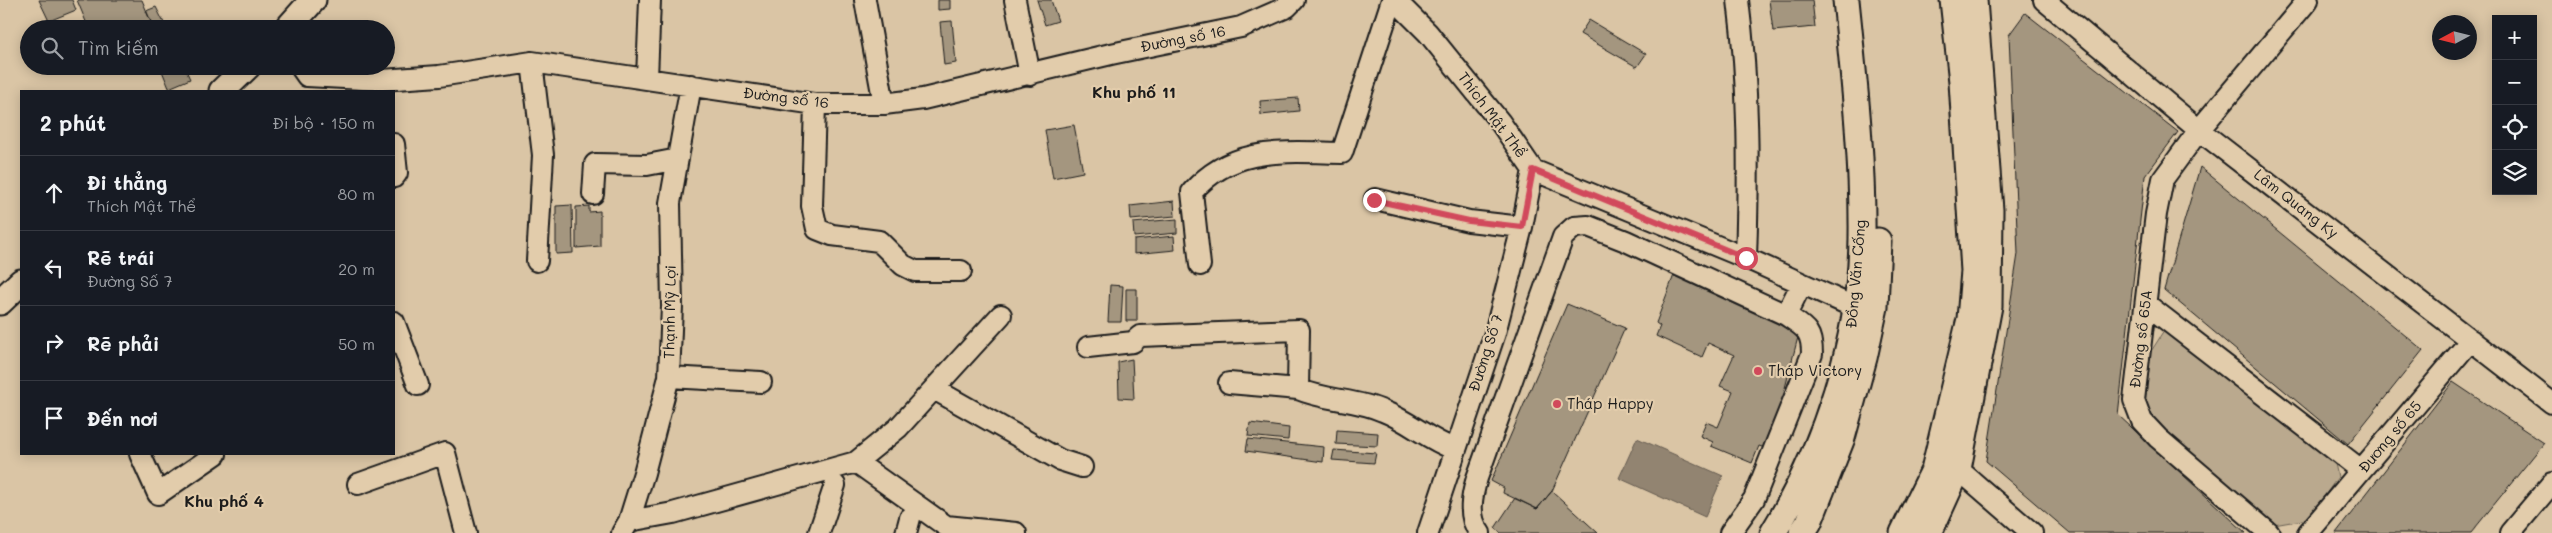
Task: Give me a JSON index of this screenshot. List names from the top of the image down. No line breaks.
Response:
{"streets":{"main road":["Đồng Văn Cống"],"street":["Đường số 16","Thích Mật Thể","Lâm Quang Ky","Thạnh Mỹ Lợi","Đường số 65A","Đường Số 7","Đương số 65"]},"crossings":[["Đường số 16","Thạnh Mỹ Lợi"],["Thích Mật Thể","Đồng Văn Cống"],["Thích Mật Thể","Đường Số 7"],["Lâm Quang Ky","Đường số 65A"],["Lâm Quang Ky","Đương số 65"]],"districts":["Khu phố 11","Khu phố 4"],"places":["Tháp Victory","Tháp Happy"],"north":"left","page":{"map_buttons":["+","−"],"search":"Tìm kiếm","heading":["2 phút","Đi bộ · 150 m"],"list":[["Đi thẳng","Thích Mật Thể","80 m"],["Rẽ trái","Đường Số 7","20 m"],["Rẽ phải","50 m"],"Đến nơi"]}}
